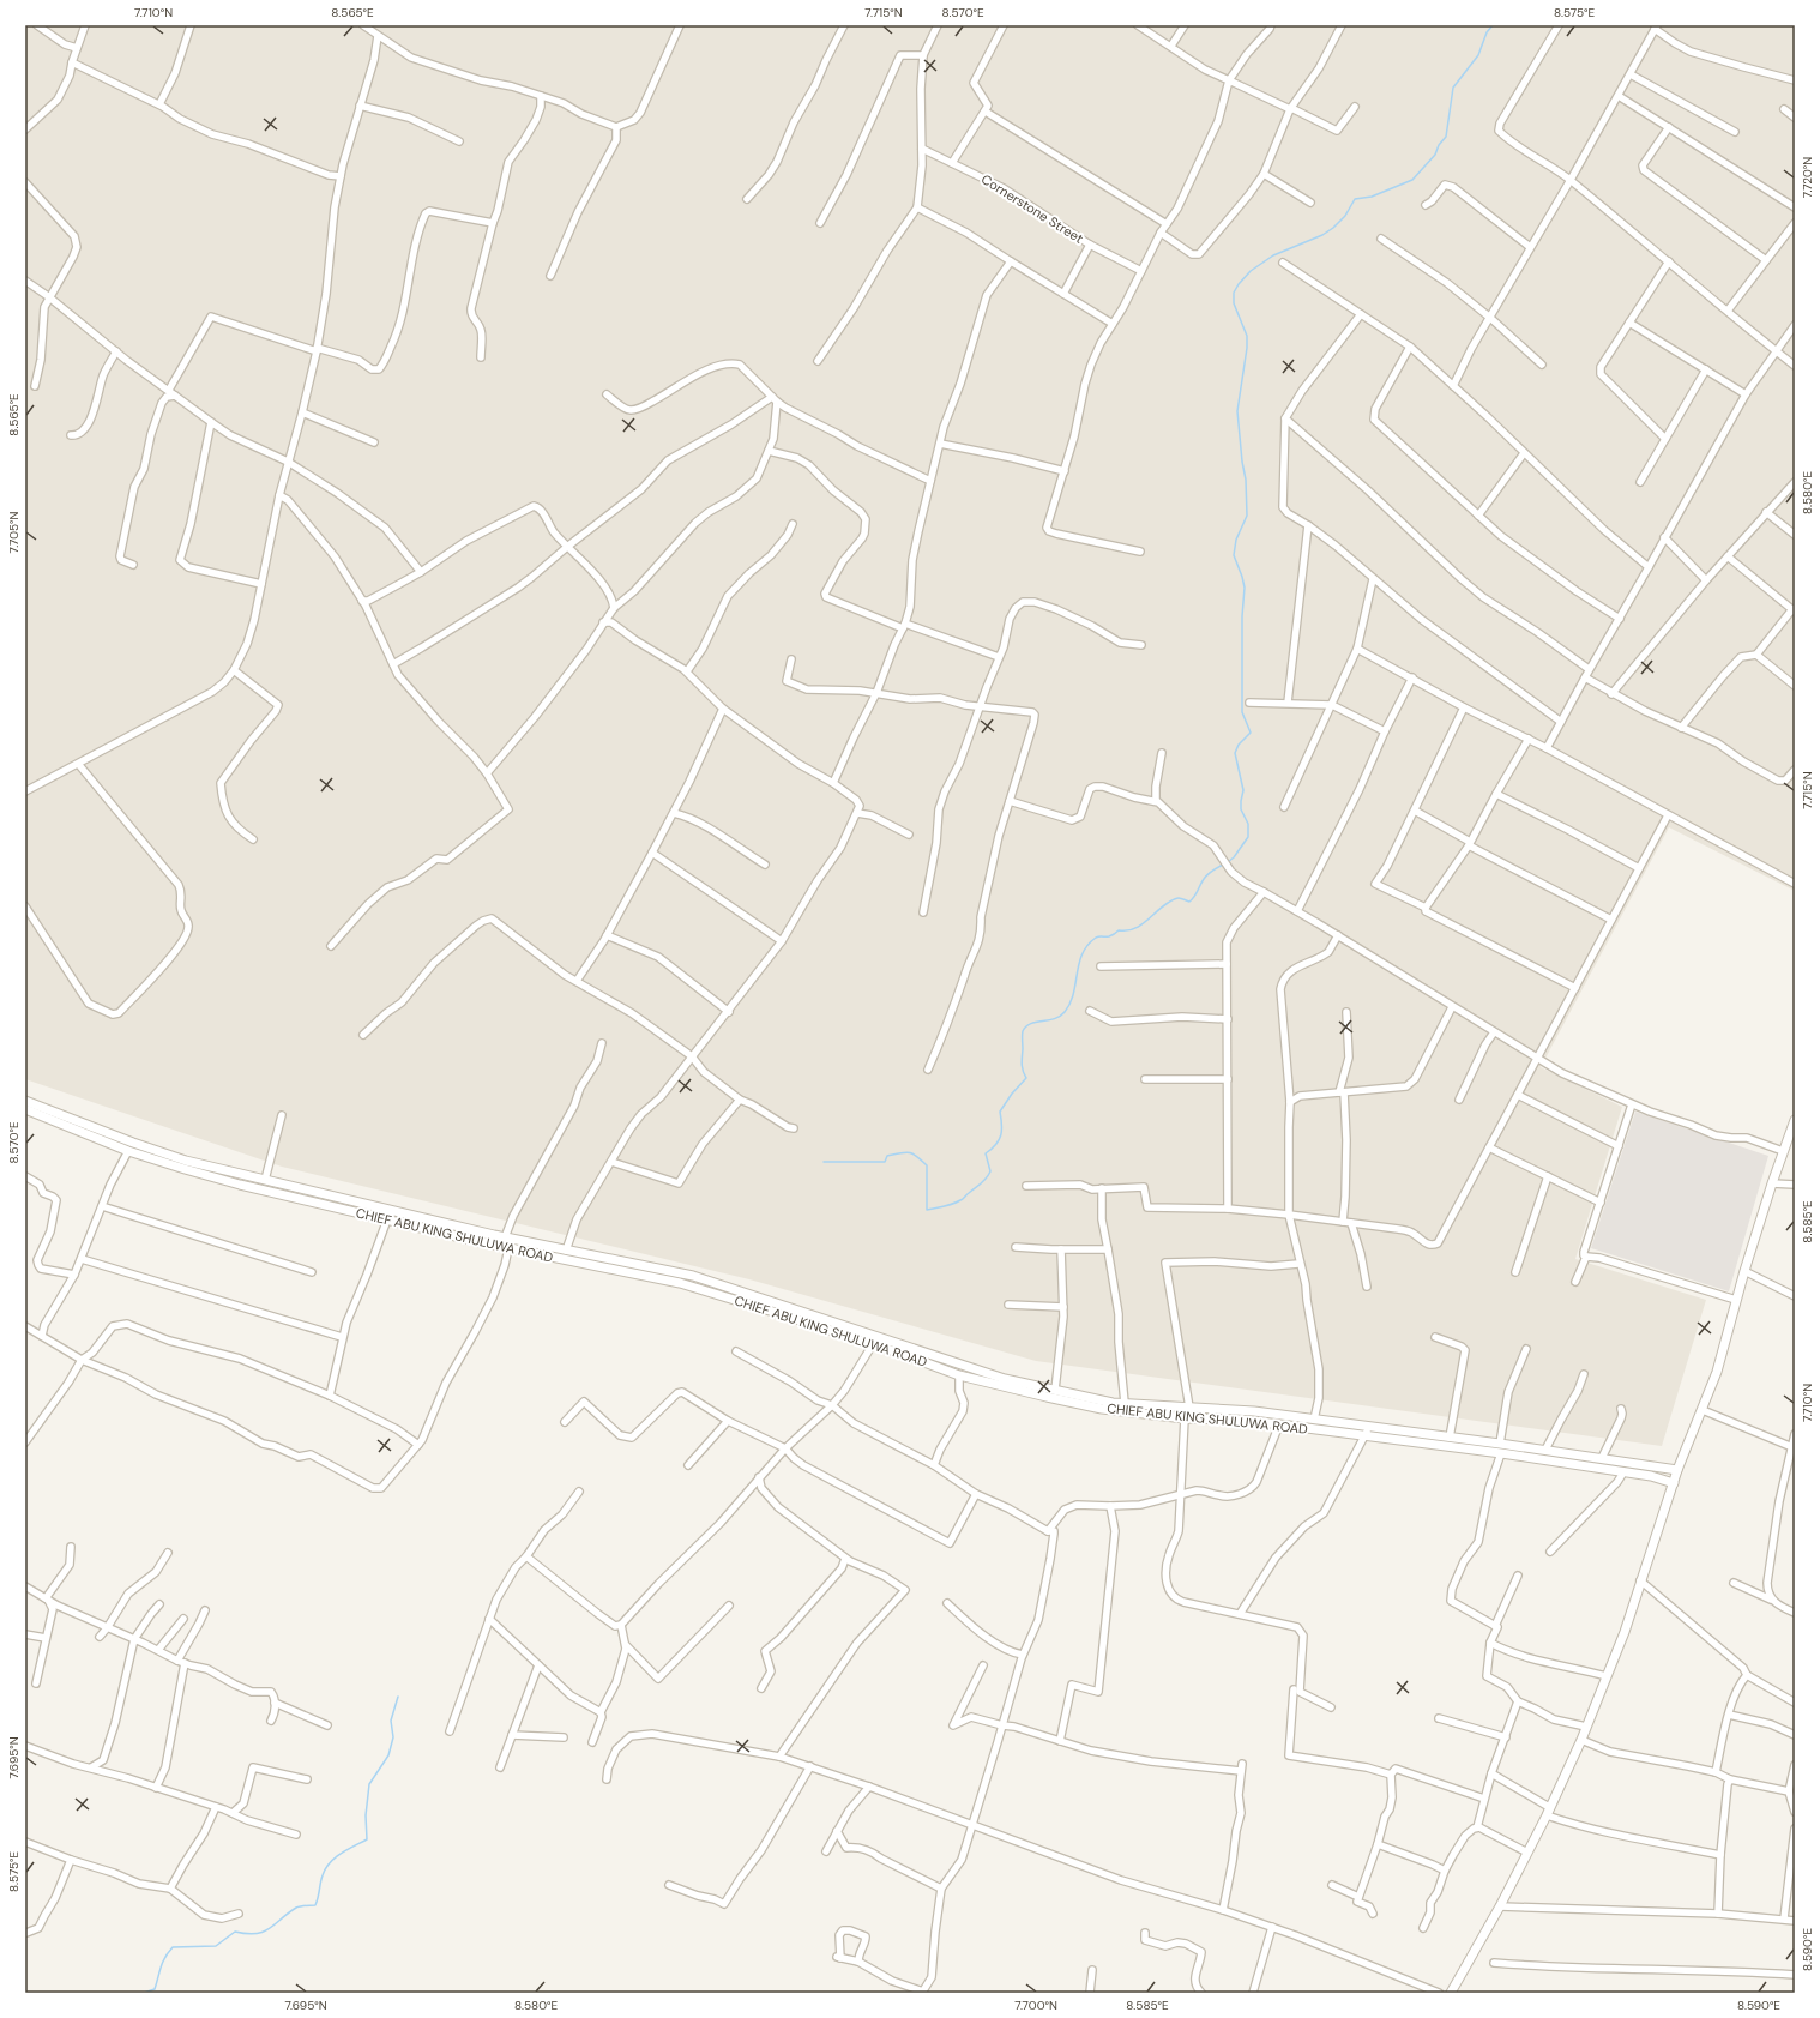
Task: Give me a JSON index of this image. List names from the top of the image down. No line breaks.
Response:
{"streets":{"street":["Cornerstone Street","CHIEF ABU KING SHULUWA ROAD"]},"coordinates":["7.710°N","8.565°E","7.715°N","8.570°E","8.575°E","7.720°N","8.580°E","7.705°N","8.585°E","7.695°N","8.590°E","7.700°N"]}
